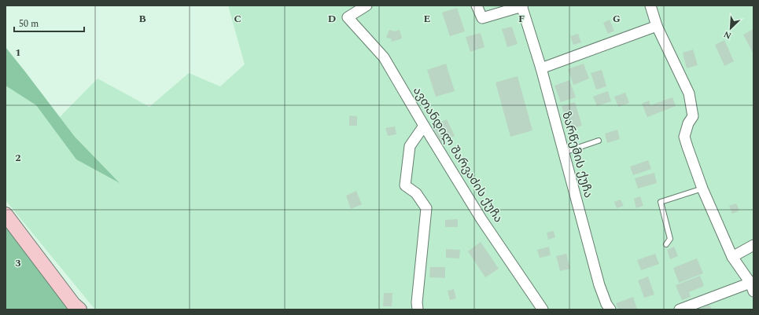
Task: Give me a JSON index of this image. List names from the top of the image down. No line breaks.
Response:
{"streets":{"street":["ავთანდილ შარვაძის ქუჩა","ზარწემის ქუჩა"]},"scale_bar":"50 m","north":"bottom left","grid":{"columns":["B","C","D","E","F","G"],"rows":["1","2","3"]}}
